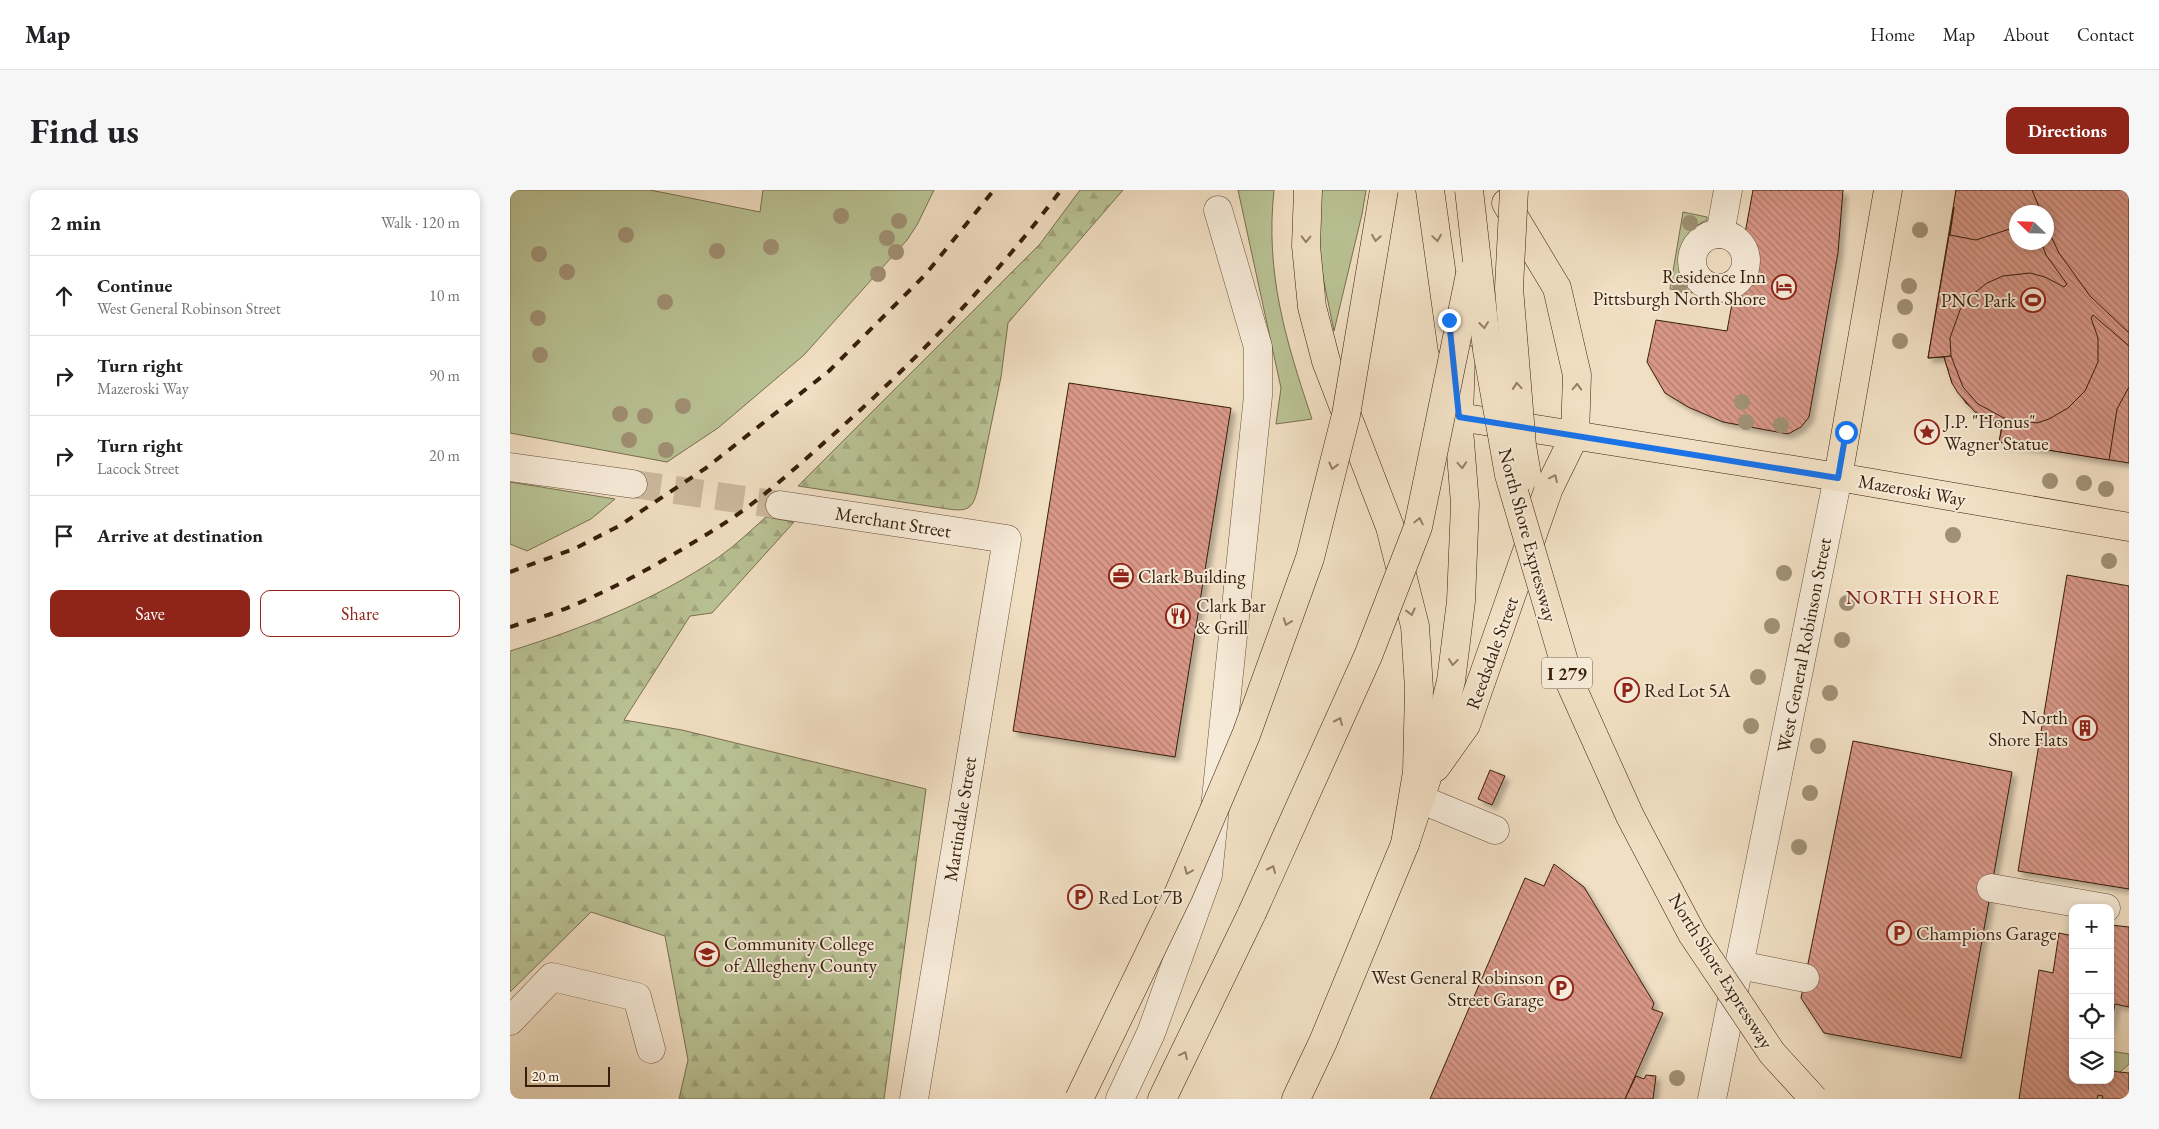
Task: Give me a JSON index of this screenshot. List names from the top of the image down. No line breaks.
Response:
{"streets":{"main road":["Mazeroski Way","North Shore Expressway","West General Robinson Street","Reedsdale Street","I 279"],"street":["Merchant Street","Martindale Street"]},"crossings":[["Mazeroski Way","West General Robinson Street"],["Mazeroski Way","Reedsdale Street"],["Merchant Street","Martindale Street"]],"districts":["NORTH SHORE"],"places":{"hotel":["Residence Inn Pittsburgh North Shore"],"sports":["PNC Park"],"place":["J.P. \"Honus\" Wagner Statue"],"office":["Clark Building"],"restaurant":["Clark Bar & Grill"],"parking":["Red Lot 5A","Red Lot 7B","Champions Garage","West General Robinson Street Garage"],"building":["North Shore Flats"],"school or university":["Community College of Allegheny County"]},"scale_bar":"20 m","north":"top left","page":{"header":"Map","nav":["Home","Map","About","Contact"],"buttons":["Directions",["Save","Share"]],"title":"Find us","heading":["2 min","Walk · 120 m"],"list":[["Continue","West General Robinson Street","10 m"],["Turn right","Mazeroski Way","90 m"],["Turn right","Lacock Street","20 m"],"Arrive at destination"],"map_buttons":["+","−"],"scale":"20 m"}}
